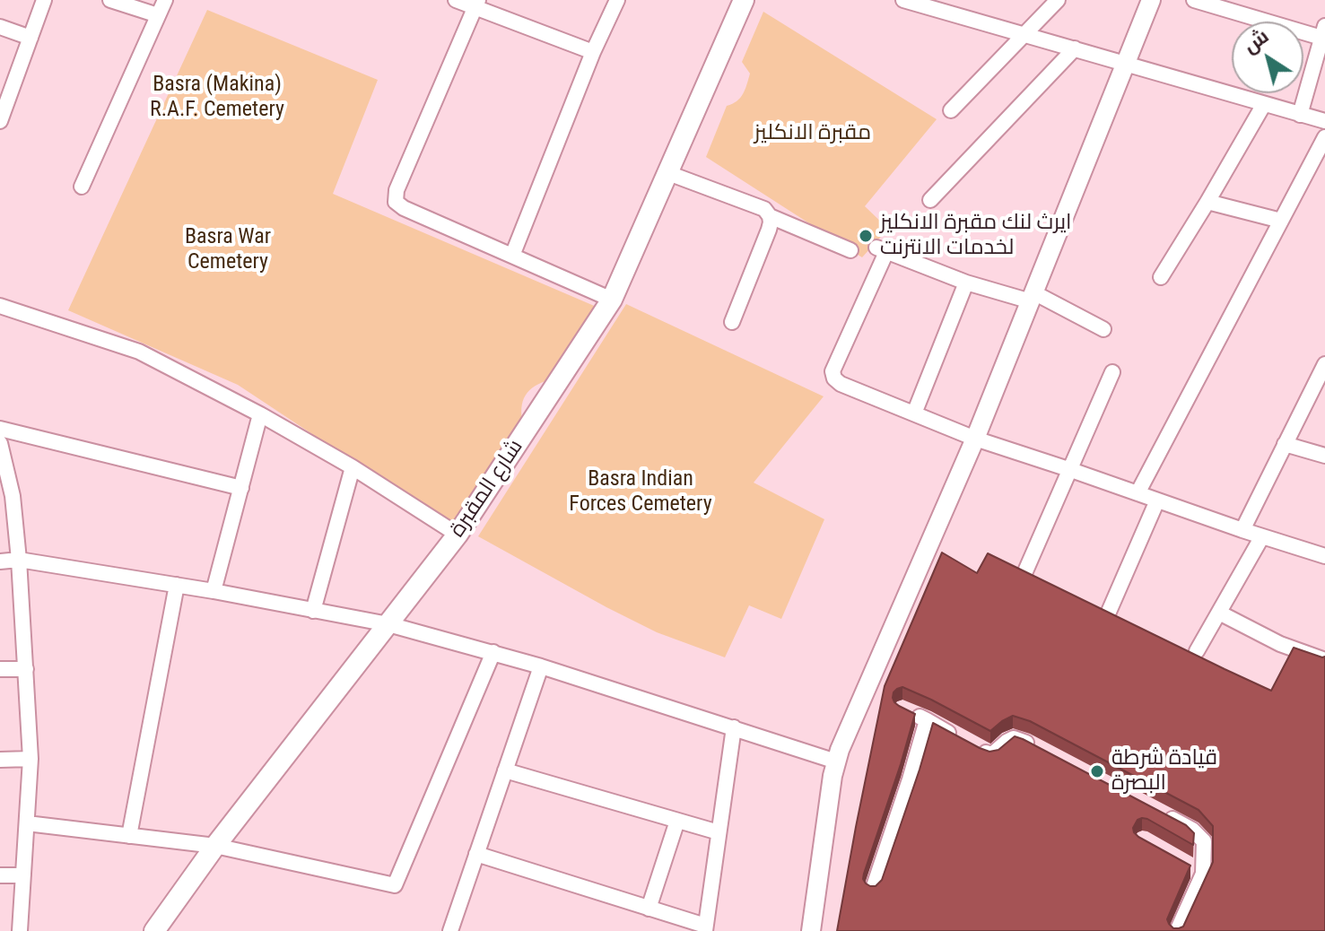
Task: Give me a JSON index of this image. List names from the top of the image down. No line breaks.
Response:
{"streets":{"main road":["شارع المقبرة"]},"parks":["Basra (Makina) R.A.F. Cemetery","مقبرة الانكليز","Basra War Cemetery","Basra Indian Forces Cemetery"],"places":["ايرث لنك مقبرة الانكليز لخدمات الانترنت","قيادة شرطة البصرة"],"north":"top left"}
